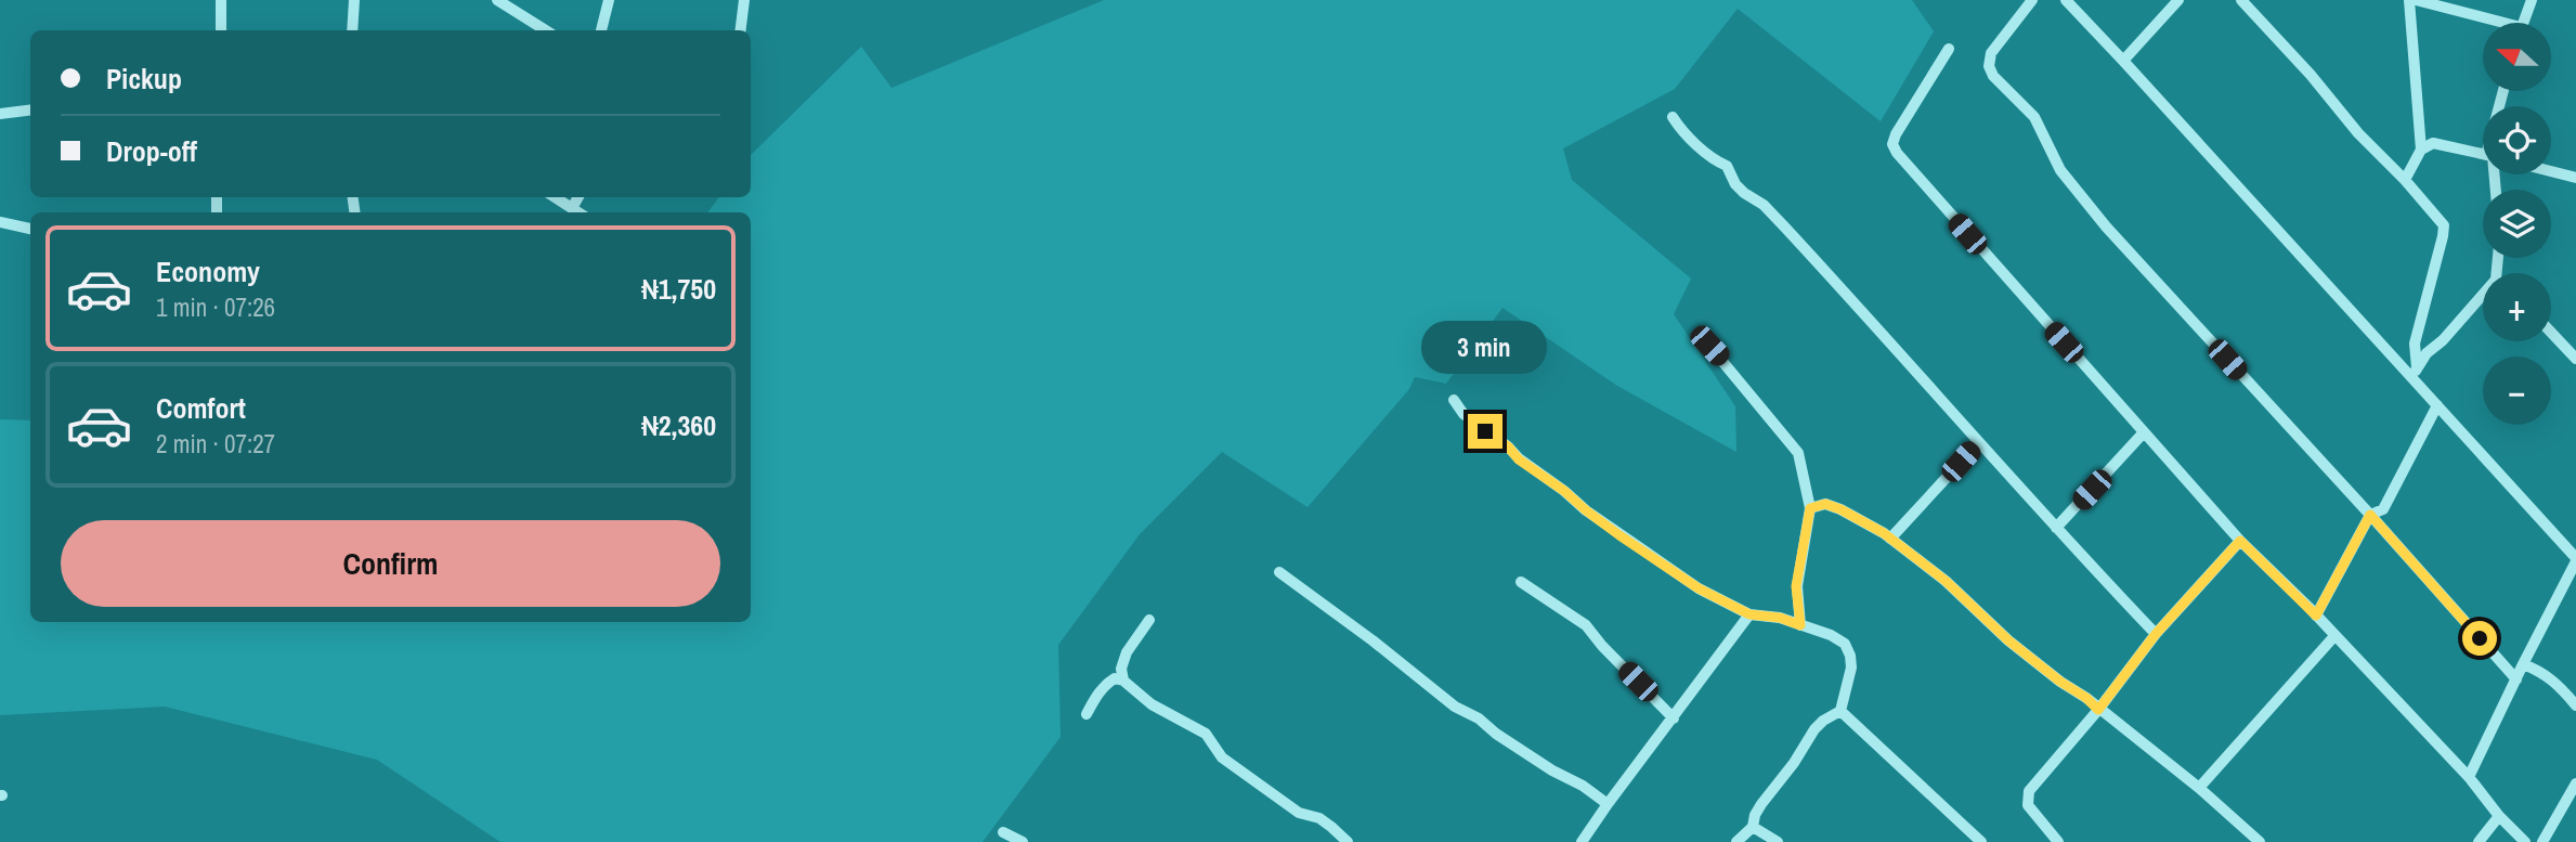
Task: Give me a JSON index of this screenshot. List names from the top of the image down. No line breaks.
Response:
{"north":"left","page":{"map_buttons":["+","−"],"banner":["Pickup","Drop-off"],"list":[{"name":"Economy","note":"1 min · 07:26","value":"₦1,750"},{"name":"Comfort","note":"2 min · 07:27","value":"₦2,360"}],"bubble":"3 min","buttons":"Confirm"}}
